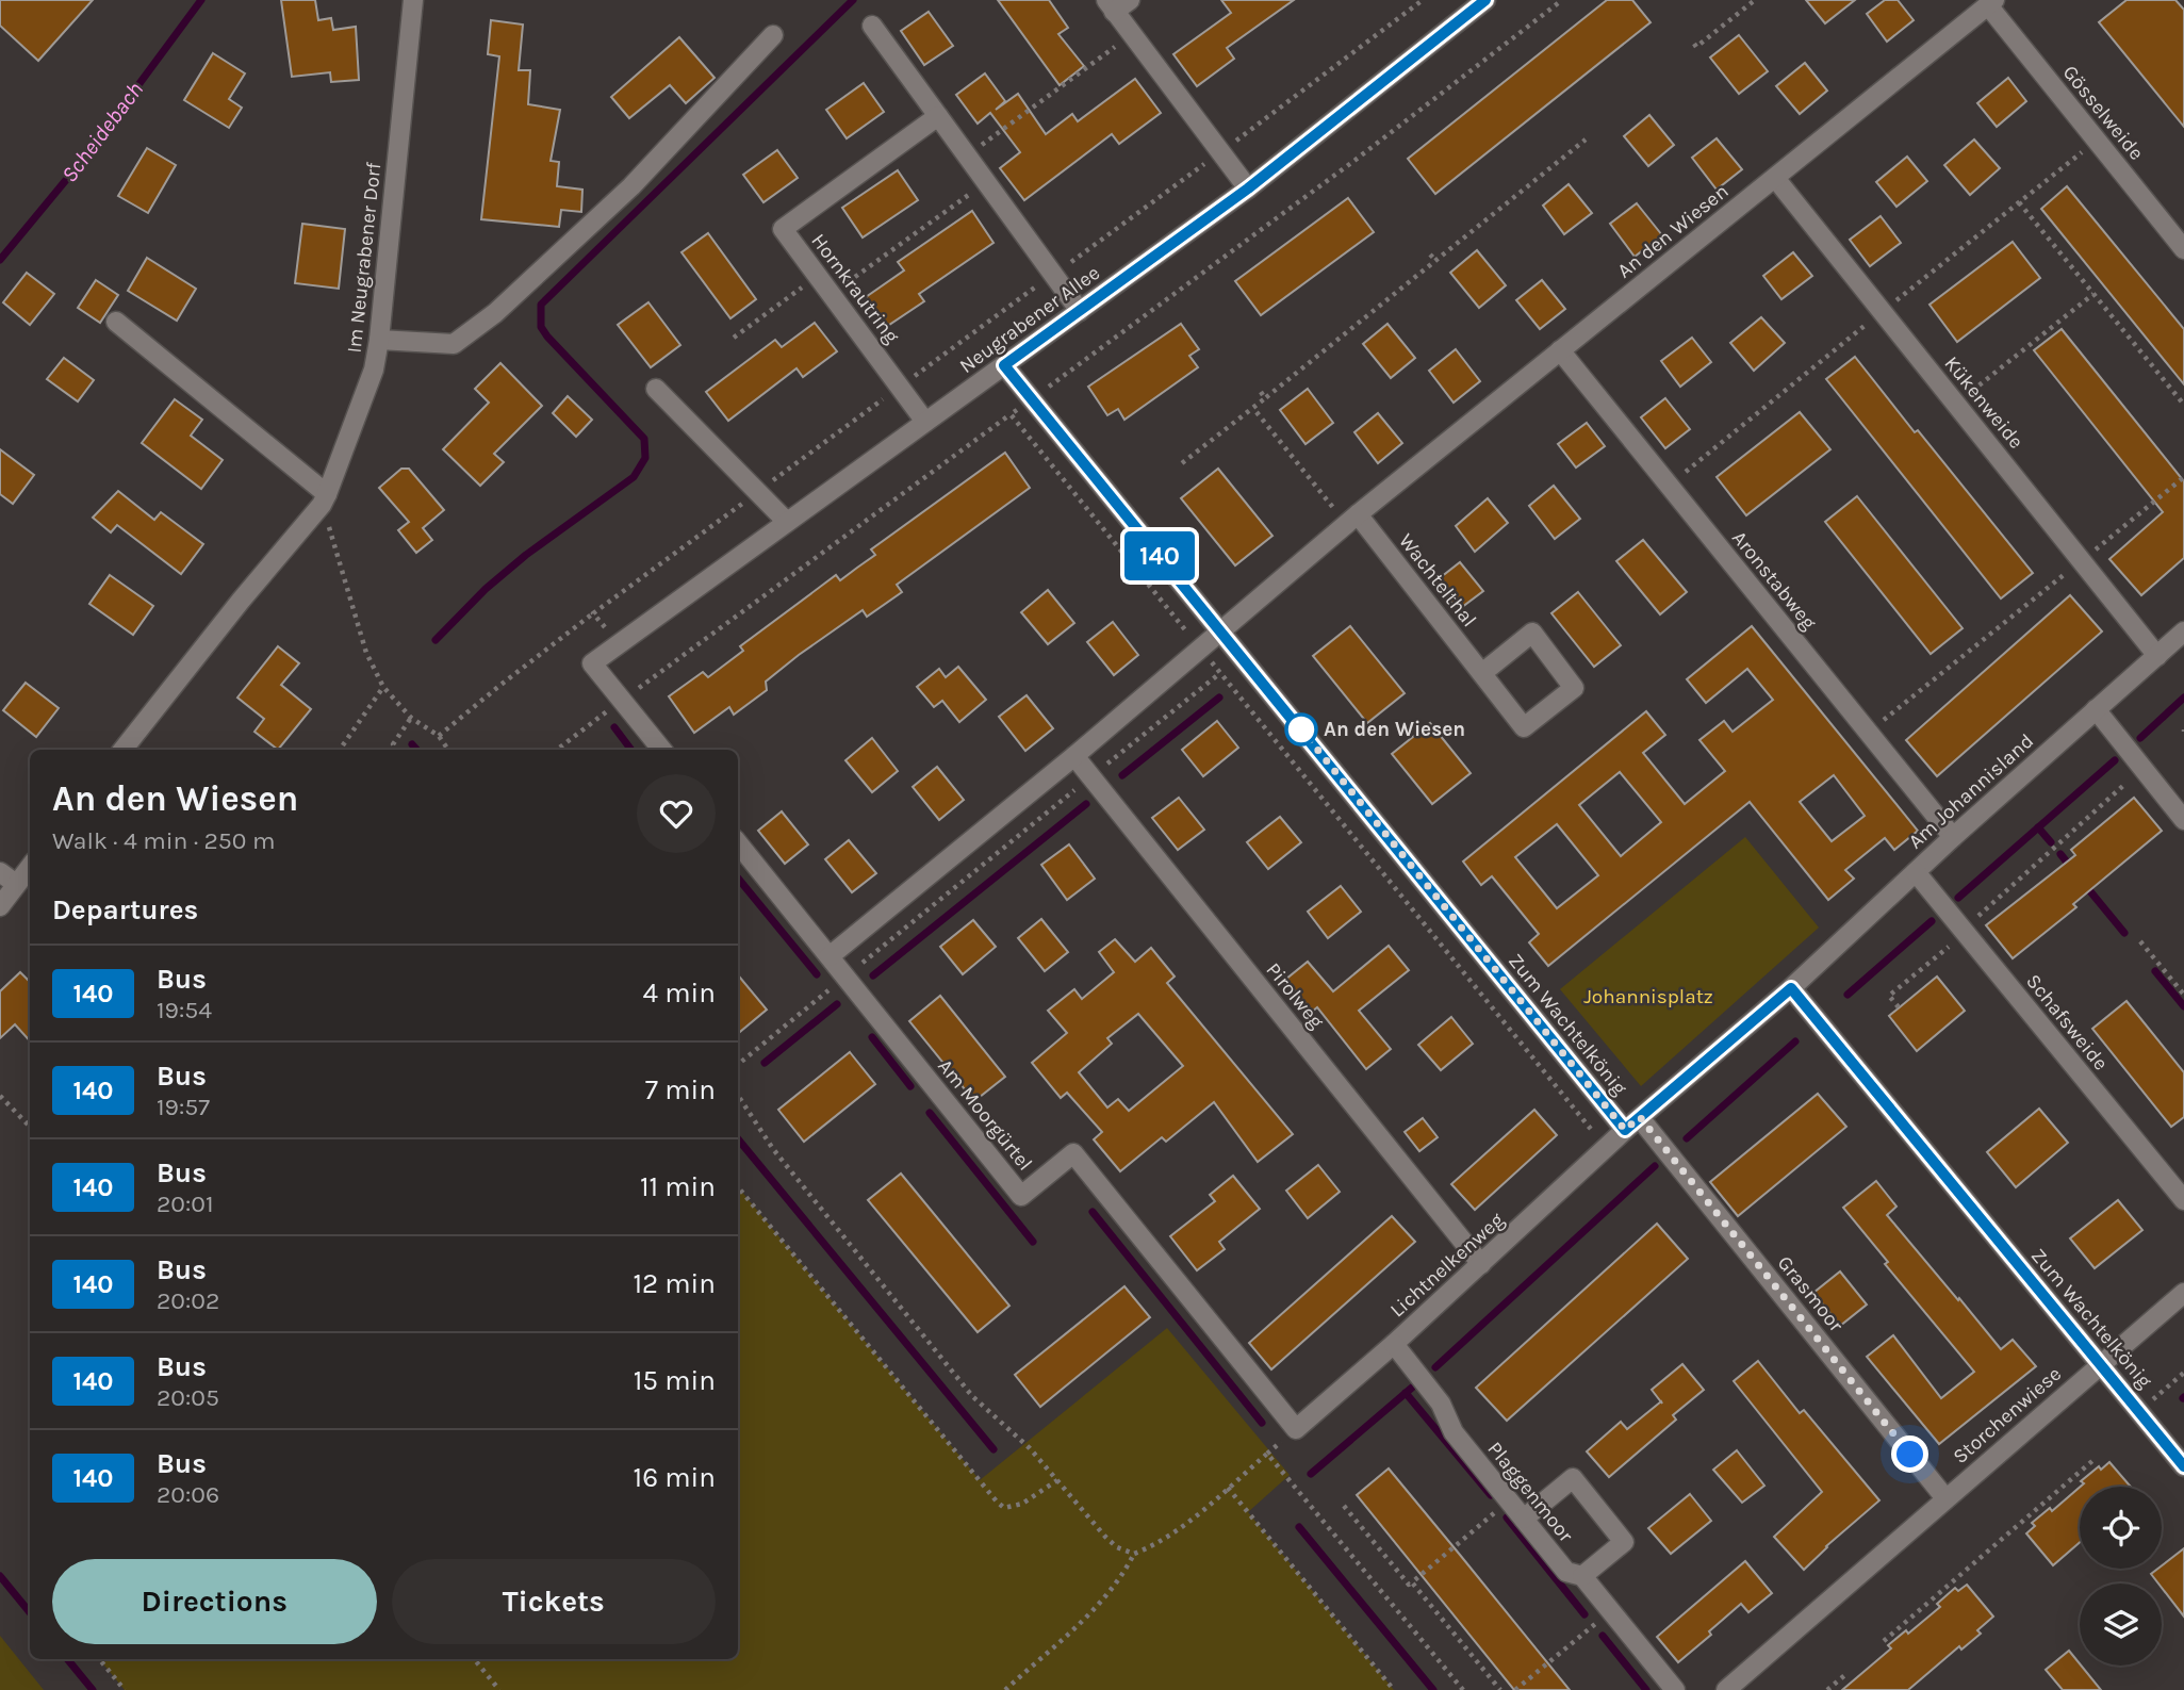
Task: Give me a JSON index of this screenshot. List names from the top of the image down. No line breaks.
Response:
{"streets":{"street":["Gösselweide","An den Wiesen","Im Neugrabener Dorf","Hornkrautring","Neugrabener Allee","Kükenweide","Wachtelthal","Aronstabweg","Am Johannisland","Pirolweg","Schafsweide","Zum Wachtelkönig","Am Moorgürtel","Lichtnelkenweg","Grasmoor","Storchenwiese","Plaggenmoor"]},"crossings":[["Gösselweide","An den Wiesen"],["An den Wiesen","Kükenweide"],["An den Wiesen","Wachtelthal"],["An den Wiesen","Aronstabweg"],["An den Wiesen","Pirolweg"],["An den Wiesen","Zum Wachtelkönig"],["An den Wiesen","Am Moorgürtel"],["Hornkrautring","Neugrabener Allee"],["Neugrabener Allee","Zum Wachtelkönig"],["Kükenweide","Am Johannisland"],["Aronstabweg","Am Johannisland"],["Am Johannisland","Schafsweide"],["Am Johannisland","Zum Wachtelkönig"],["Pirolweg","Lichtnelkenweg"],["Zum Wachtelkönig","Lichtnelkenweg"],["Zum Wachtelkönig","Grasmoor"],["Zum Wachtelkönig","Storchenwiese"],["Am Moorgürtel","Lichtnelkenweg"],["Lichtnelkenweg","Grasmoor"],["Lichtnelkenweg","Plaggenmoor"],["Grasmoor","Storchenwiese"]],"water":["Scheidebach"],"parks":["Johannisplatz"],"places":["An den Wiesen"],"lines":["bus line 140"],"page":{"on_map":"140","heading":[["An den Wiesen","Walk · 4 min · 250 m"],"Departures"],"list":[{"mark":"140","name":"Bus","note":"19:54","value":"4 min"},{"mark":"140","name":"Bus","note":"19:57","value":"7 min"},{"mark":"140","name":"Bus","note":"20:01","value":"11 min"},{"mark":"140","name":"Bus","note":"20:02","value":"12 min"},{"mark":"140","name":"Bus","note":"20:05","value":"15 min"},{"mark":"140","name":"Bus","note":"20:06","value":"16 min"}],"buttons":["Directions","Tickets"]}}
